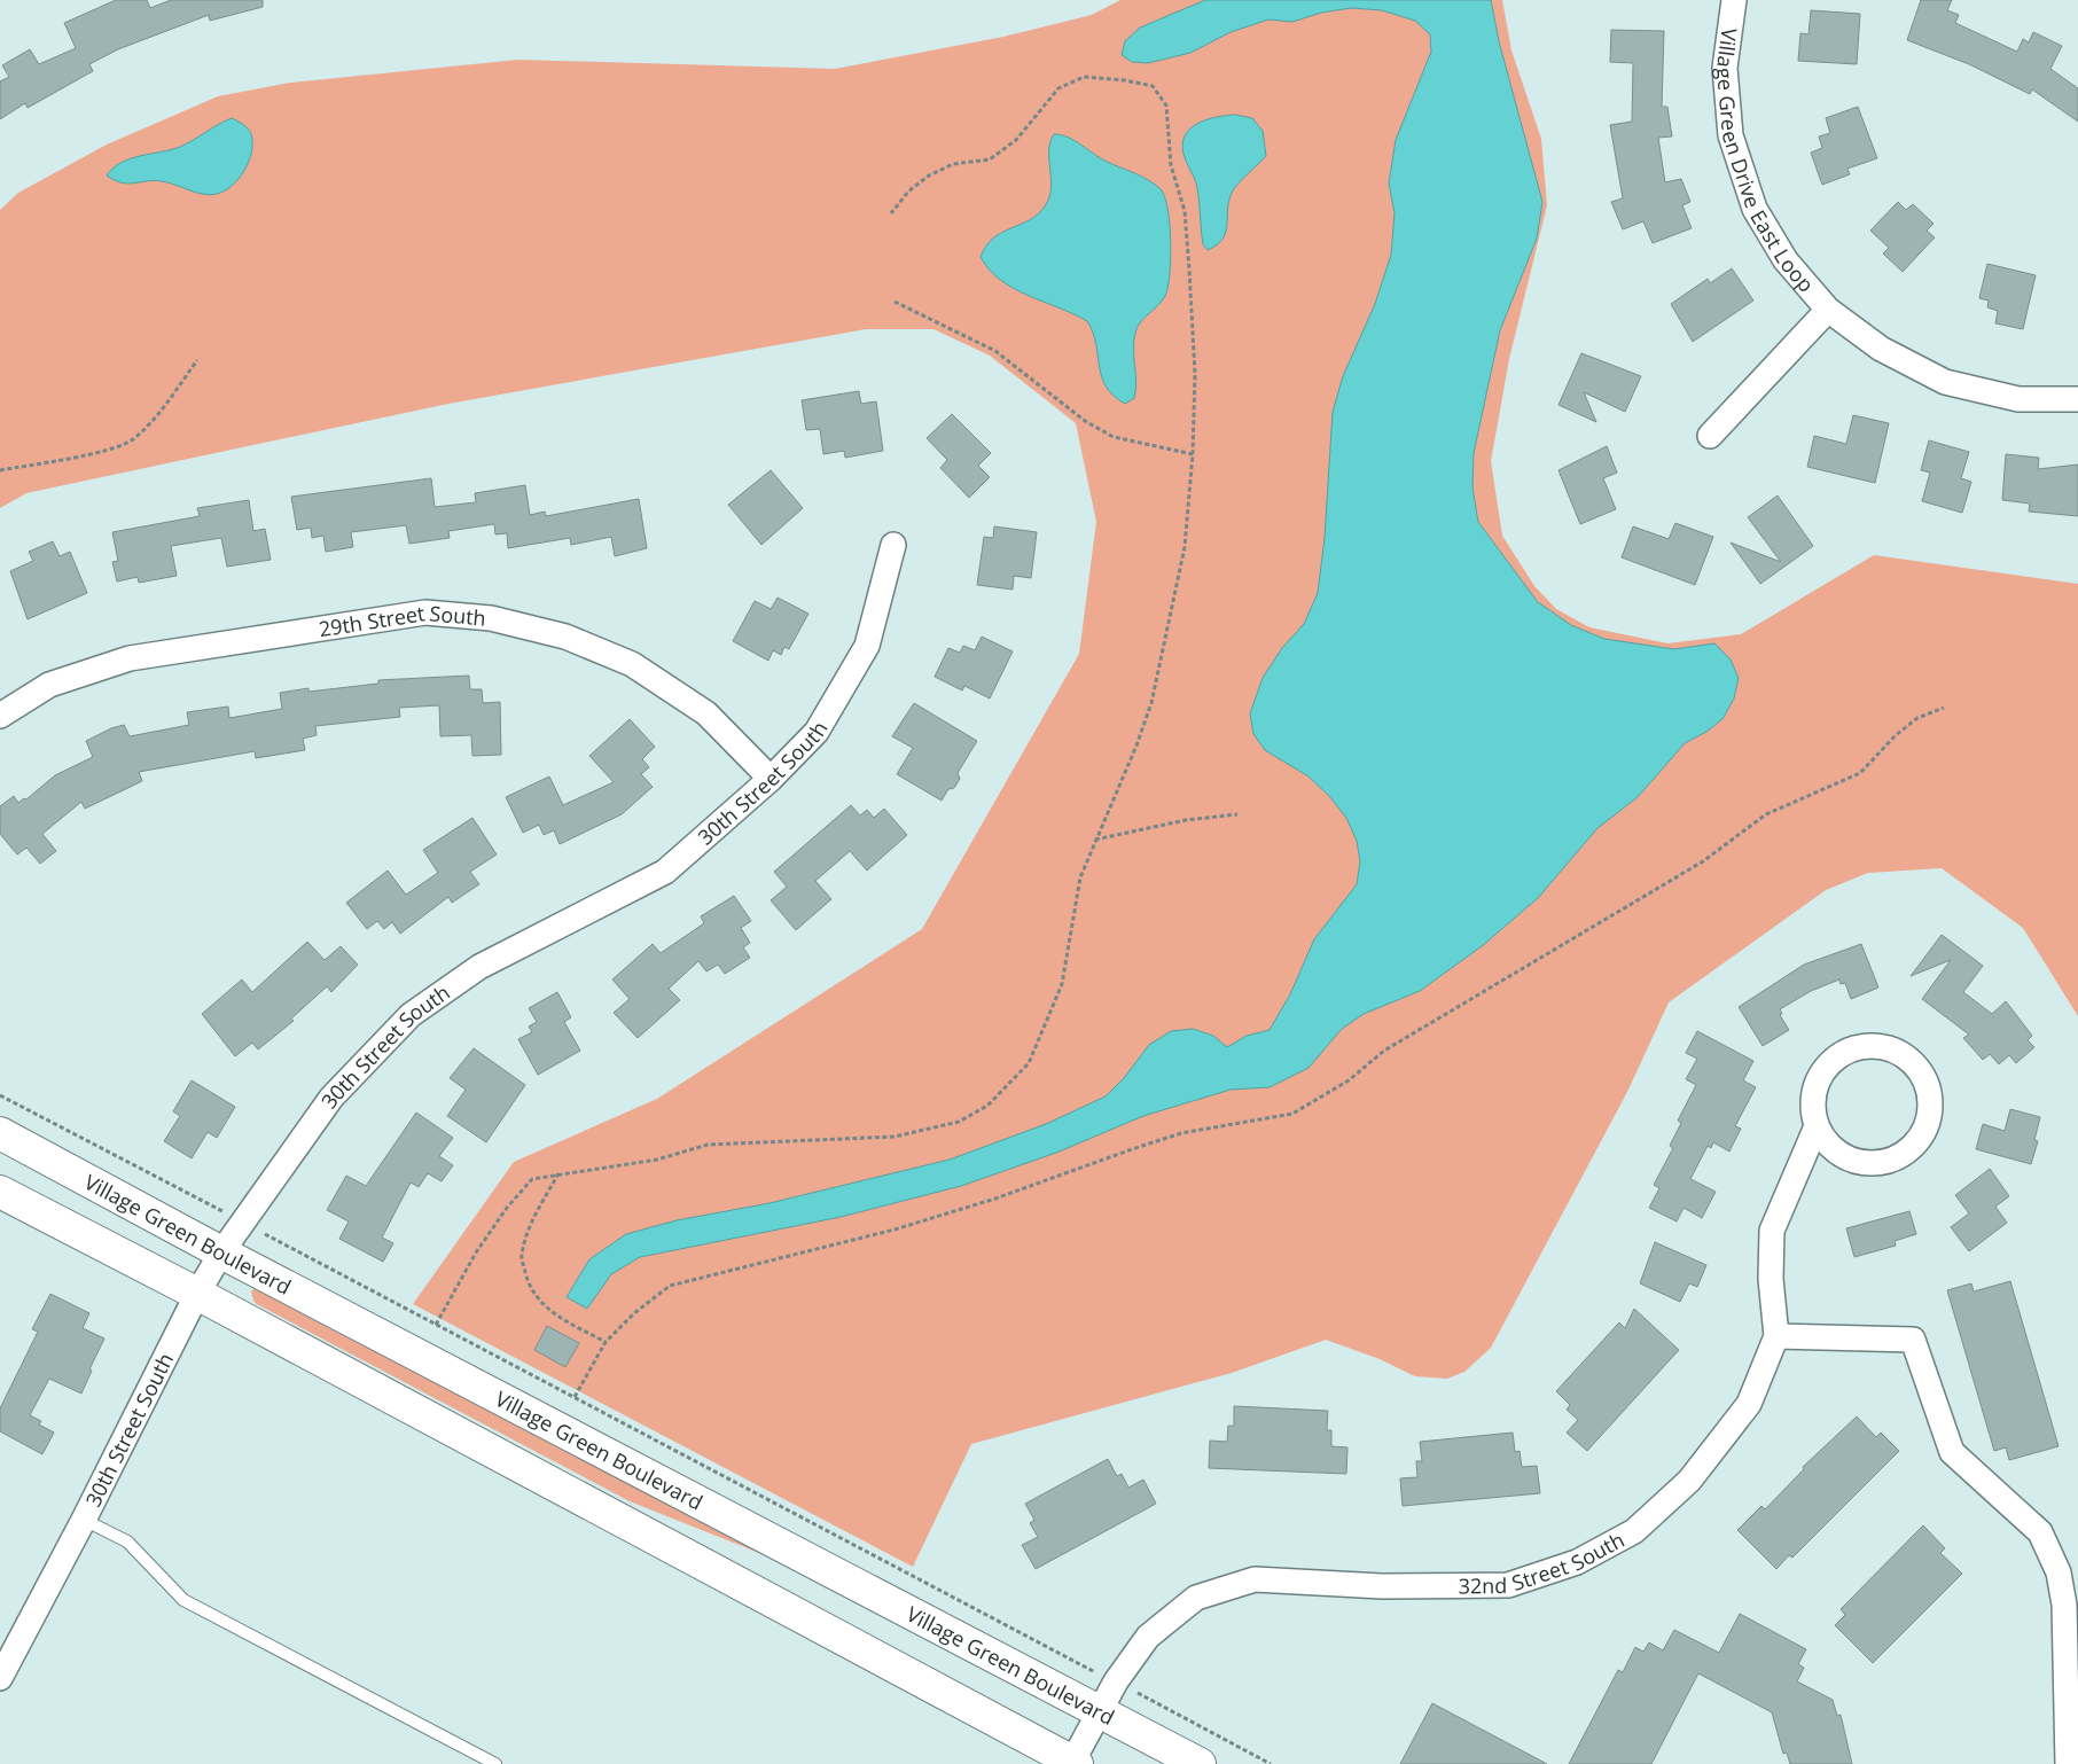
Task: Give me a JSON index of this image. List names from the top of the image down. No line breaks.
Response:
{"streets":{"street":["Village Green Drive East Loop","29th Street South","30th Street South","Village Green Boulevard","32nd Street South"]},"crossings":[["29th Street South","30th Street South"],["30th Street South","Village Green Boulevard"],["Village Green Boulevard","32nd Street South"]]}
